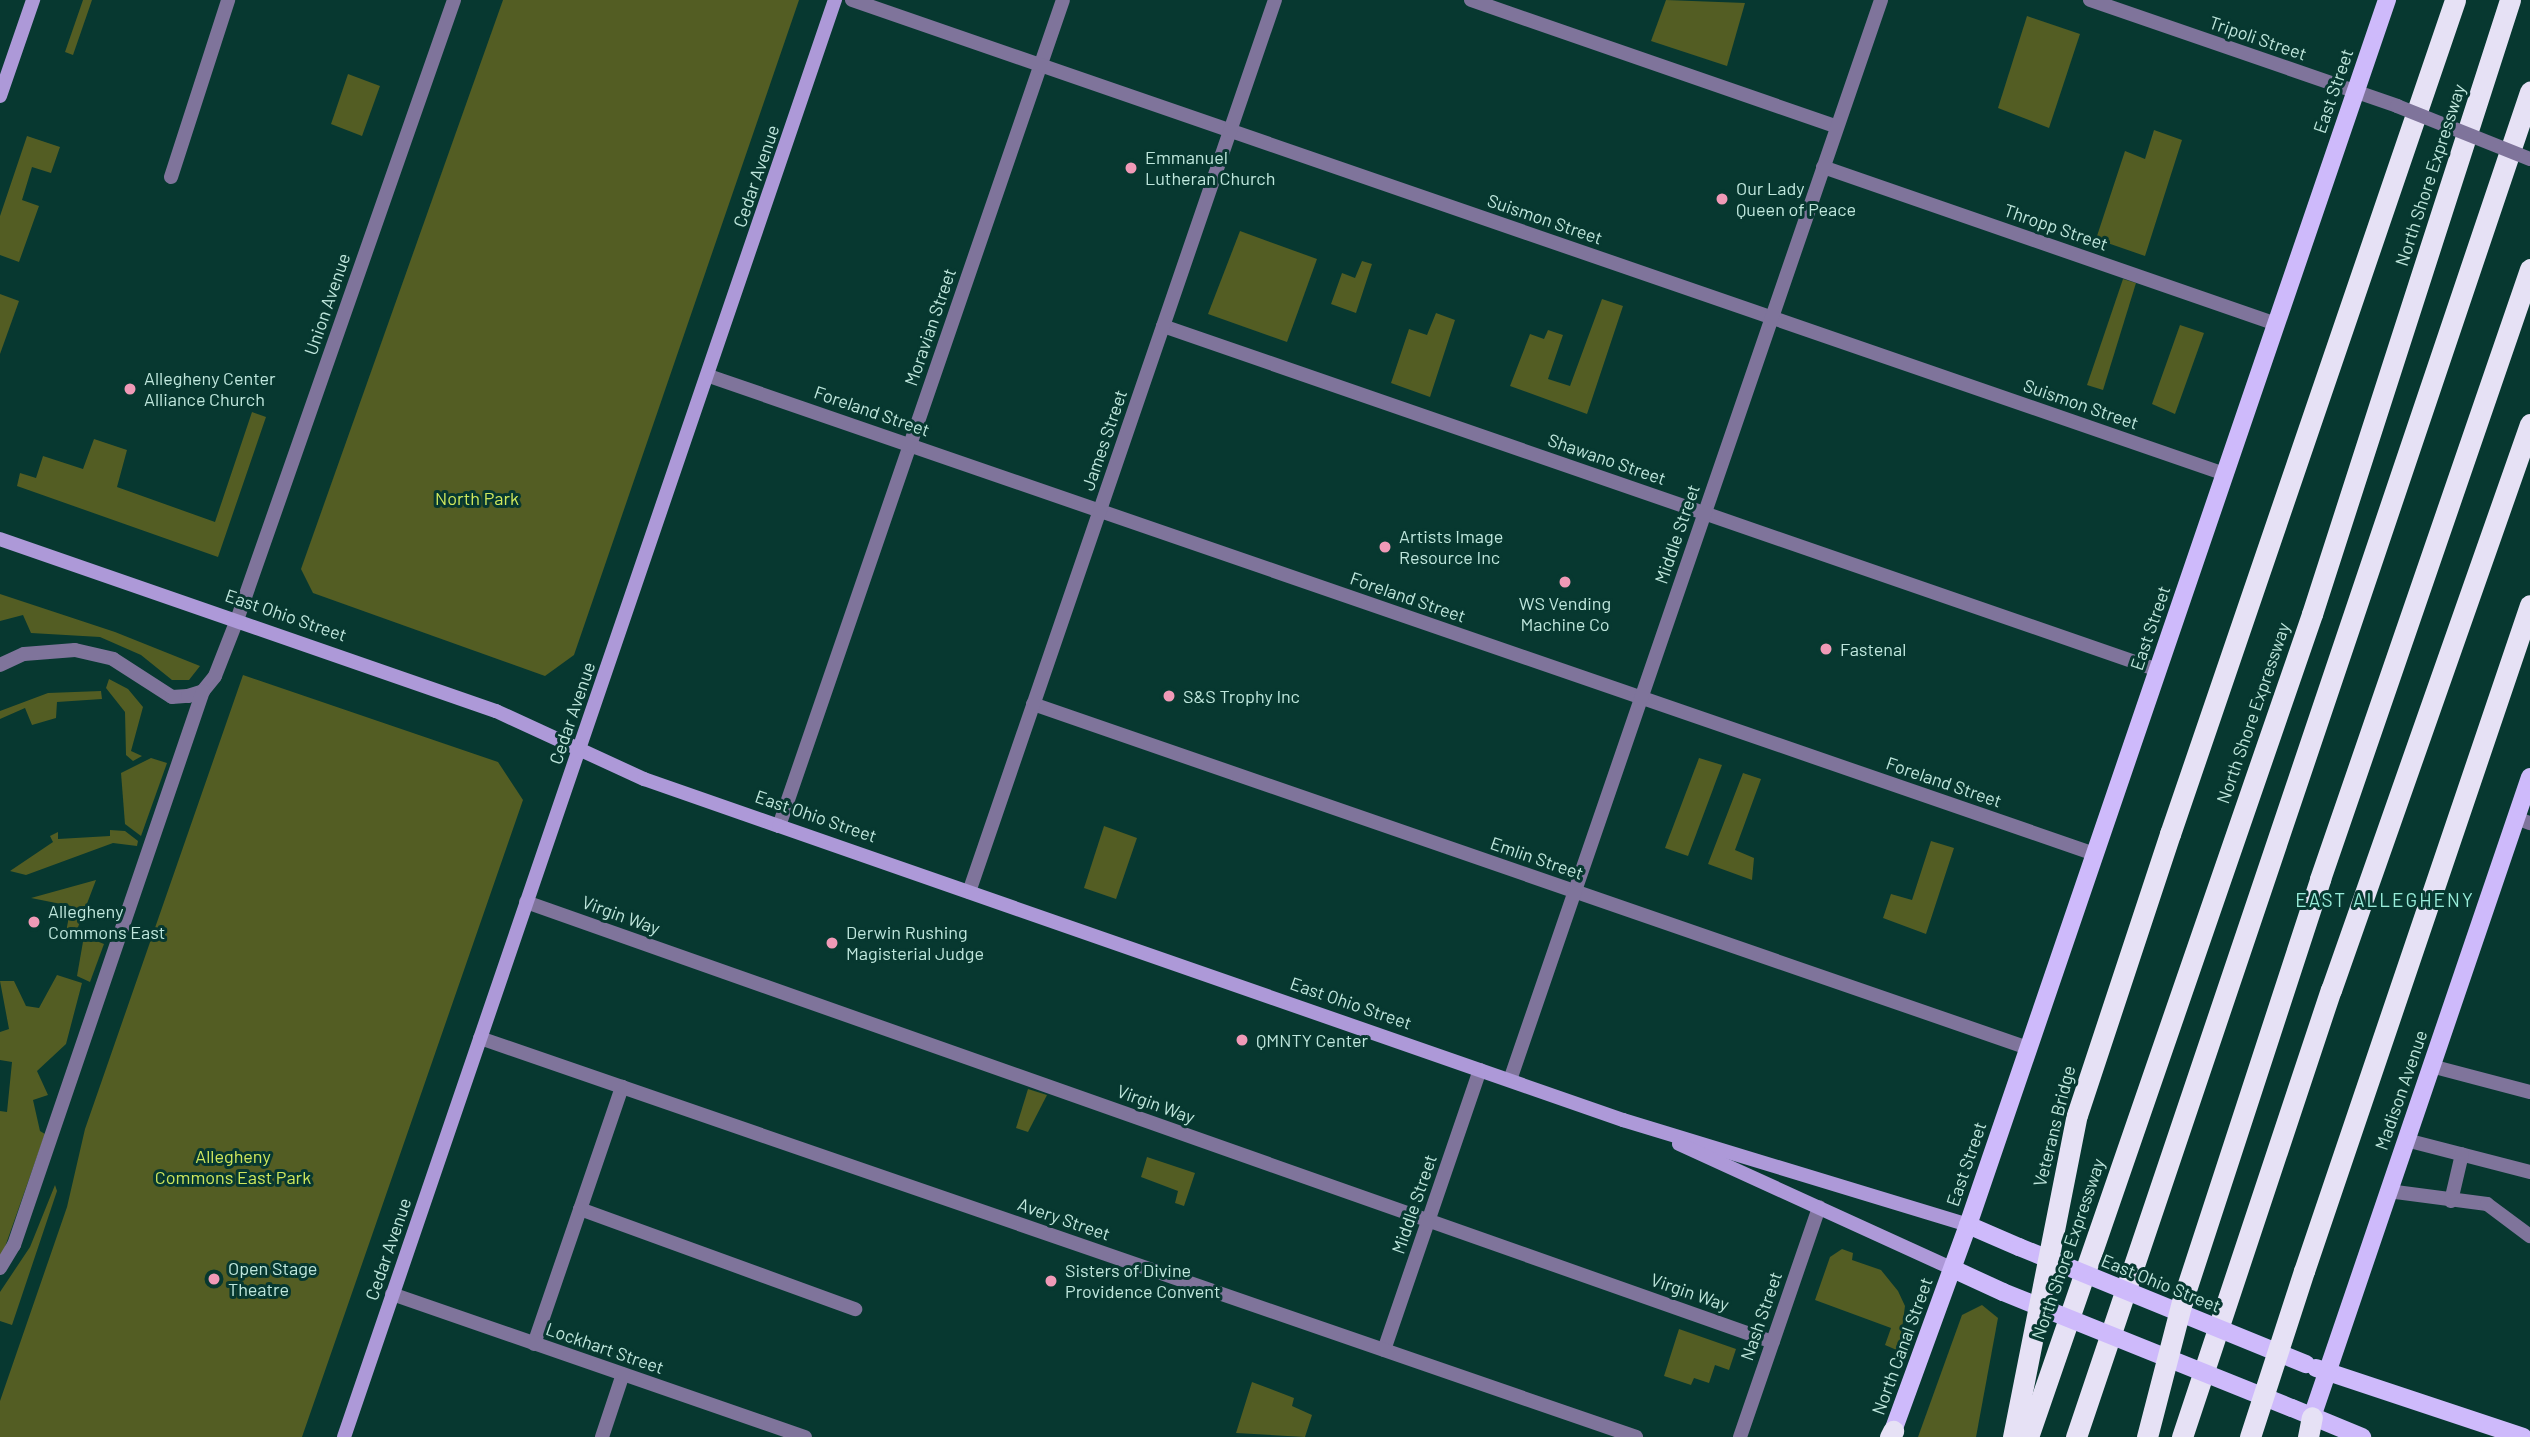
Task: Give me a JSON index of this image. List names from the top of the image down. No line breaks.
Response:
{"streets":{"highway":["North Shore Expressway","Veterans Bridge"],"main road":["East Street","Cedar Avenue","East Ohio Street","Madison Avenue","North Canal Street"],"street":["Tripoli Street","Suismon Street","Thropp Street","Union Avenue","Moravian Street","Foreland Street","James Street","Shawano Street","Middle Street","Emlin Street","Virgin Way","Avery Street","Nash Street","Lockhart Street"]},"crossings":[["Tripoli Street","East Street"],["East Street","Suismon Street"],["East Street","Thropp Street"],["East Street","Foreland Street"],["East Street","Shawano Street"],["East Street","East Ohio Street"],["East Street","Emlin Street"],["East Street","North Canal Street"],["Cedar Avenue","Foreland Street"],["Cedar Avenue","East Ohio Street"],["Cedar Avenue","Virgin Way"],["Cedar Avenue","Avery Street"],["Cedar Avenue","Lockhart Street"],["Suismon Street","Moravian Street"],["Suismon Street","James Street"],["Suismon Street","Middle Street"],["Thropp Street","Middle Street"],["Union Avenue","East Ohio Street"],["Moravian Street","Foreland Street"],["Moravian Street","East Ohio Street"],["Foreland Street","James Street"],["Foreland Street","Middle Street"],["James Street","Shawano Street"],["James Street","East Ohio Street"],["James Street","Emlin Street"],["Shawano Street","Middle Street"],["Middle Street","East Ohio Street"],["Middle Street","Emlin Street"],["Middle Street","Virgin Way"],["Middle Street","Avery Street"],["East Ohio Street","Madison Avenue"],["East Ohio Street","Nash Street"],["East Ohio Street","North Canal Street"],["Virgin Way","Nash Street"]],"districts":["EAST ALLEGHENY"],"parks":["North Park","Allegheny Commons East Park"],"places":["Emmanuel Lutheran Church","Our Lady Queen of Peace","Allegheny Center Alliance Church","Artists Image Resource Inc","WS Vending Machine Co","Fastenal","S&S Trophy Inc","Allegheny Commons East","Derwin Rushing Magisterial Judge","QMNTY Center","Open Stage Theatre","Sisters of Divine Providence Convent"]}
